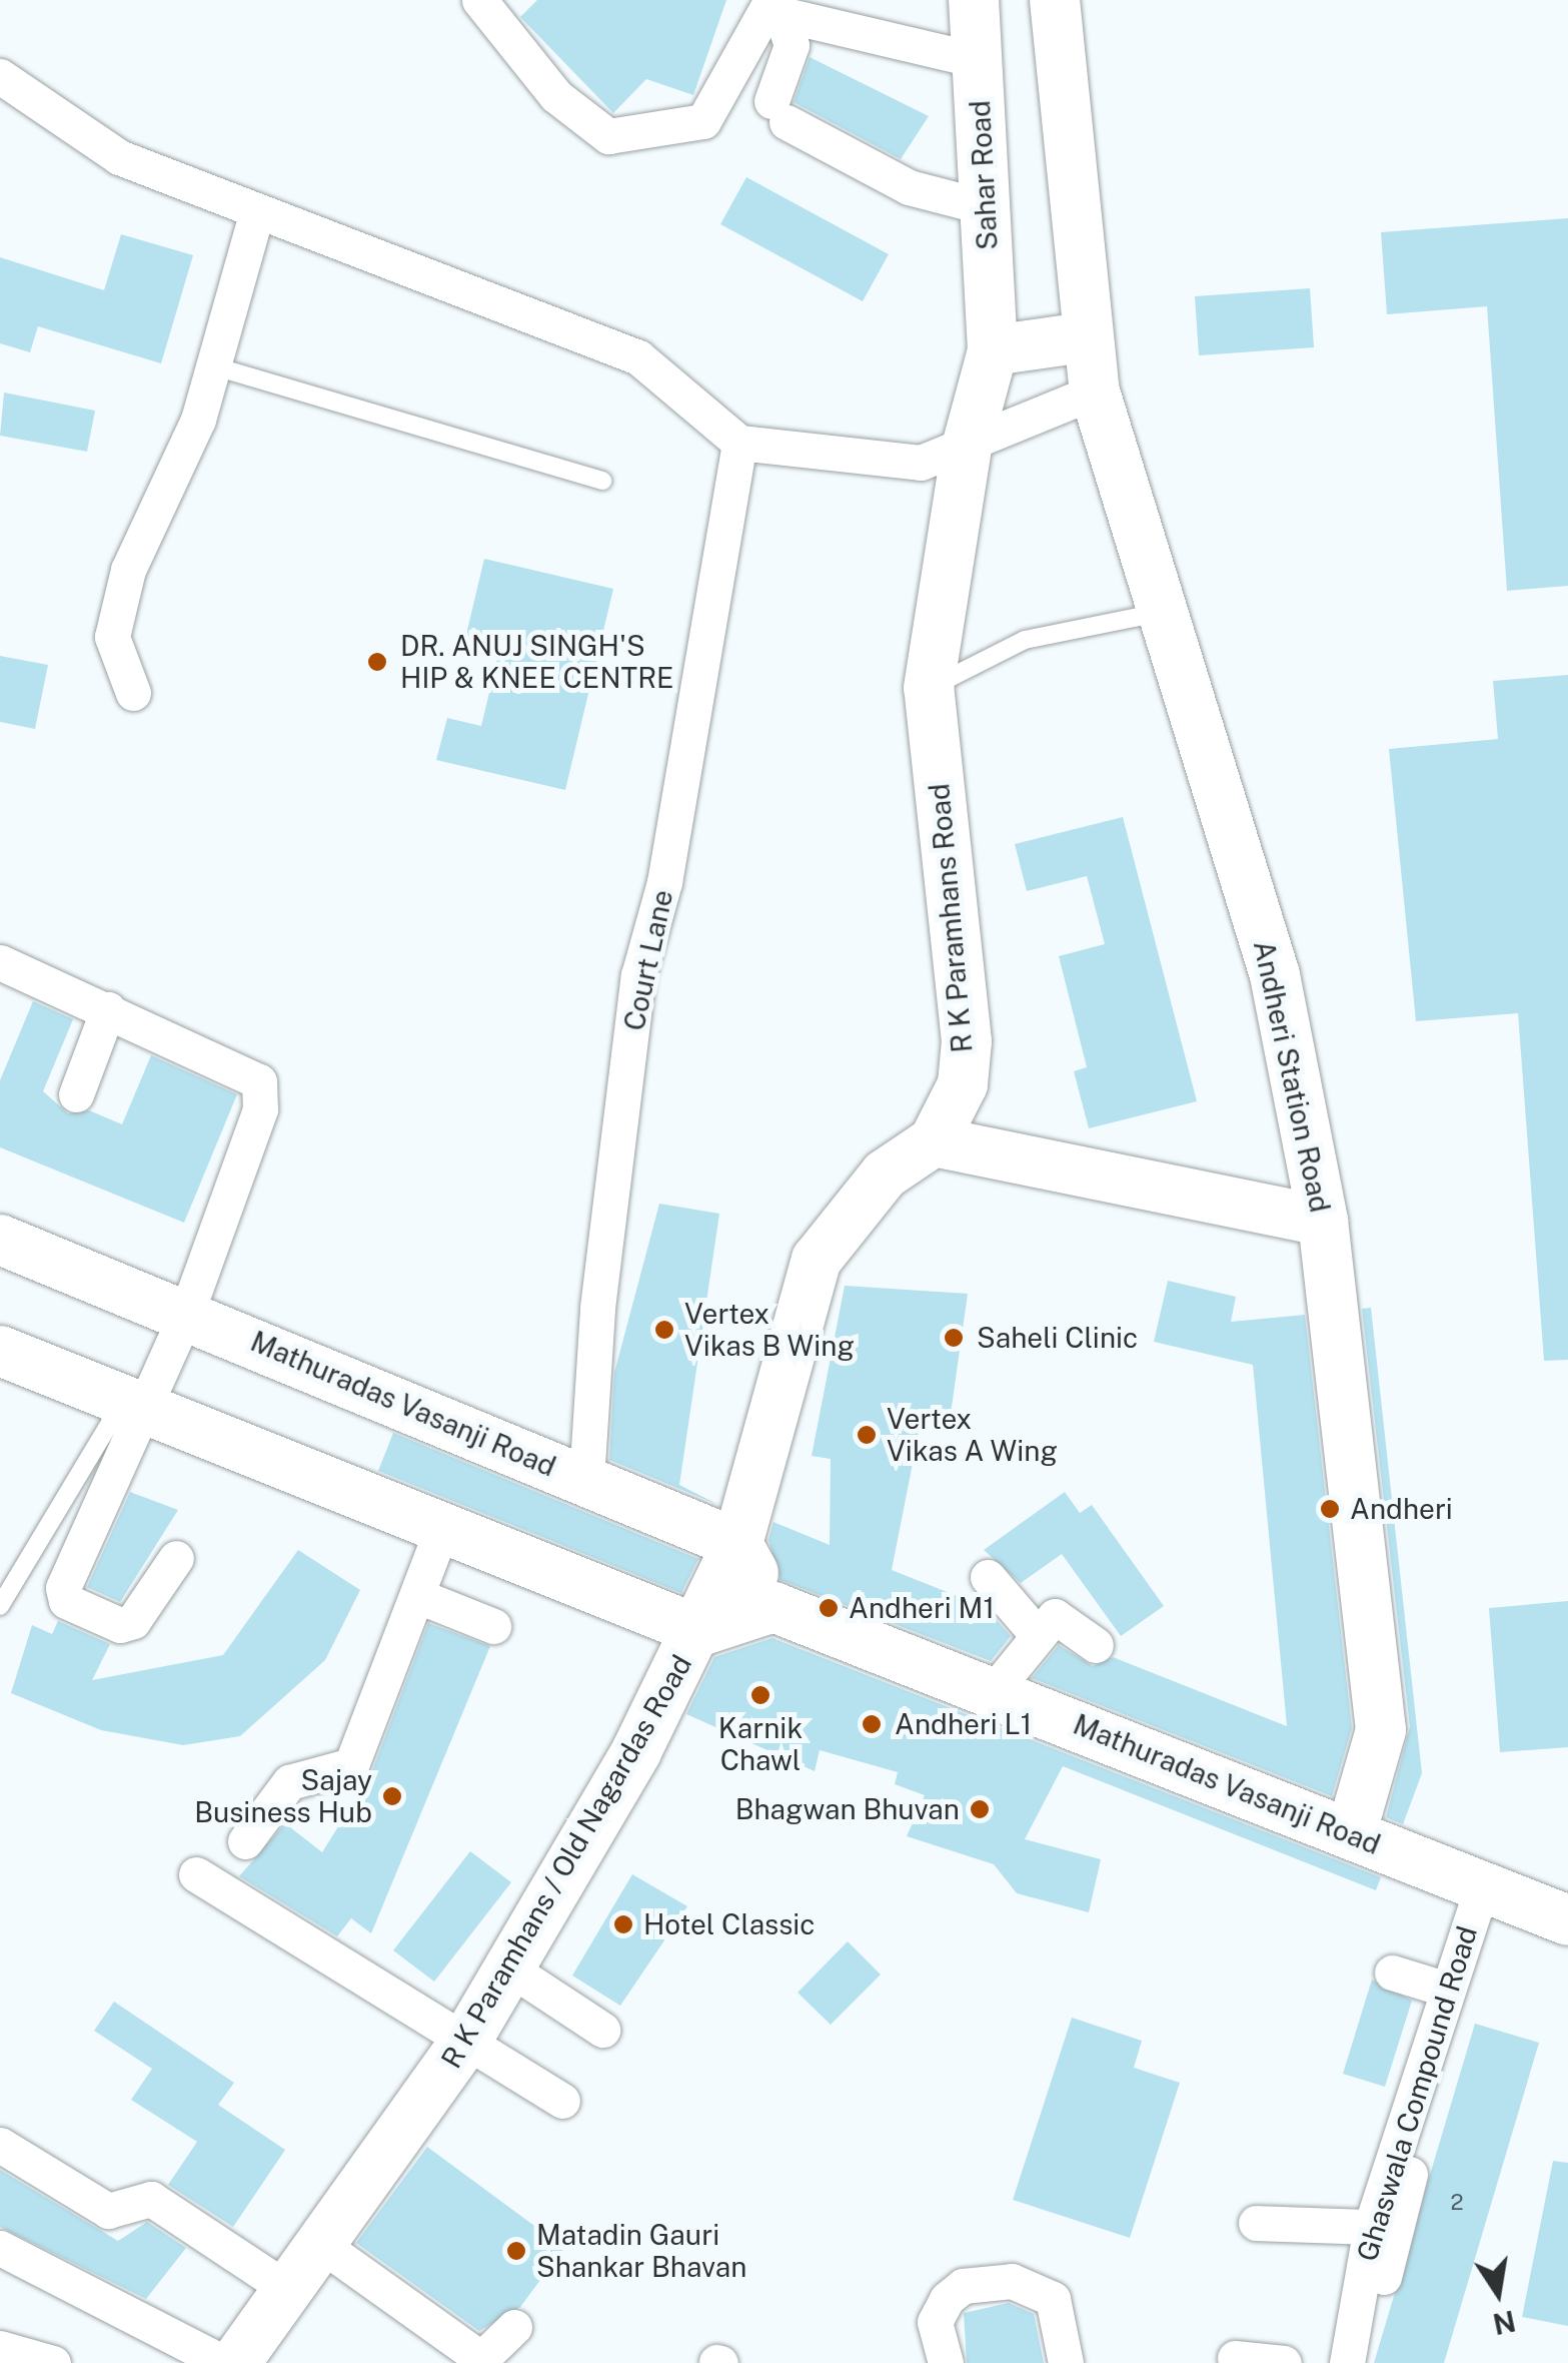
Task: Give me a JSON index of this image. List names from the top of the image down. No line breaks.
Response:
{"streets":{"main road":["Sahar Road","R K Paramhans Road","Andheri Station Road","Mathuradas Vasanji Road","R K Paramhans / Old Nagardas Road"],"street":["Court Lane","Ghaswala Compound Road"]},"crossings":[["Sahar Road","R K Paramhans Road"],["R K Paramhans Road","Mathuradas Vasanji Road"],["R K Paramhans Road","R K Paramhans / Old Nagardas Road"],["Court Lane","Mathuradas Vasanji Road"],["Andheri Station Road","Mathuradas Vasanji Road"],["Mathuradas Vasanji Road","R K Paramhans / Old Nagardas Road"],["Mathuradas Vasanji Road","Ghaswala Compound Road"]],"places":["DR. ANUJ SINGH'S HIP & KNEE CENTRE","Vertex Vikas B Wing","Saheli Clinic","Vertex Vikas A Wing","Andheri","Andheri M1","Karnik Chawl","Andheri L1","Sajay Business Hub","Bhagwan Bhuvan","Hotel Classic","Matadin Gauri Shankar Bhavan"],"house_numbers":["2"],"north":"bottom"}
